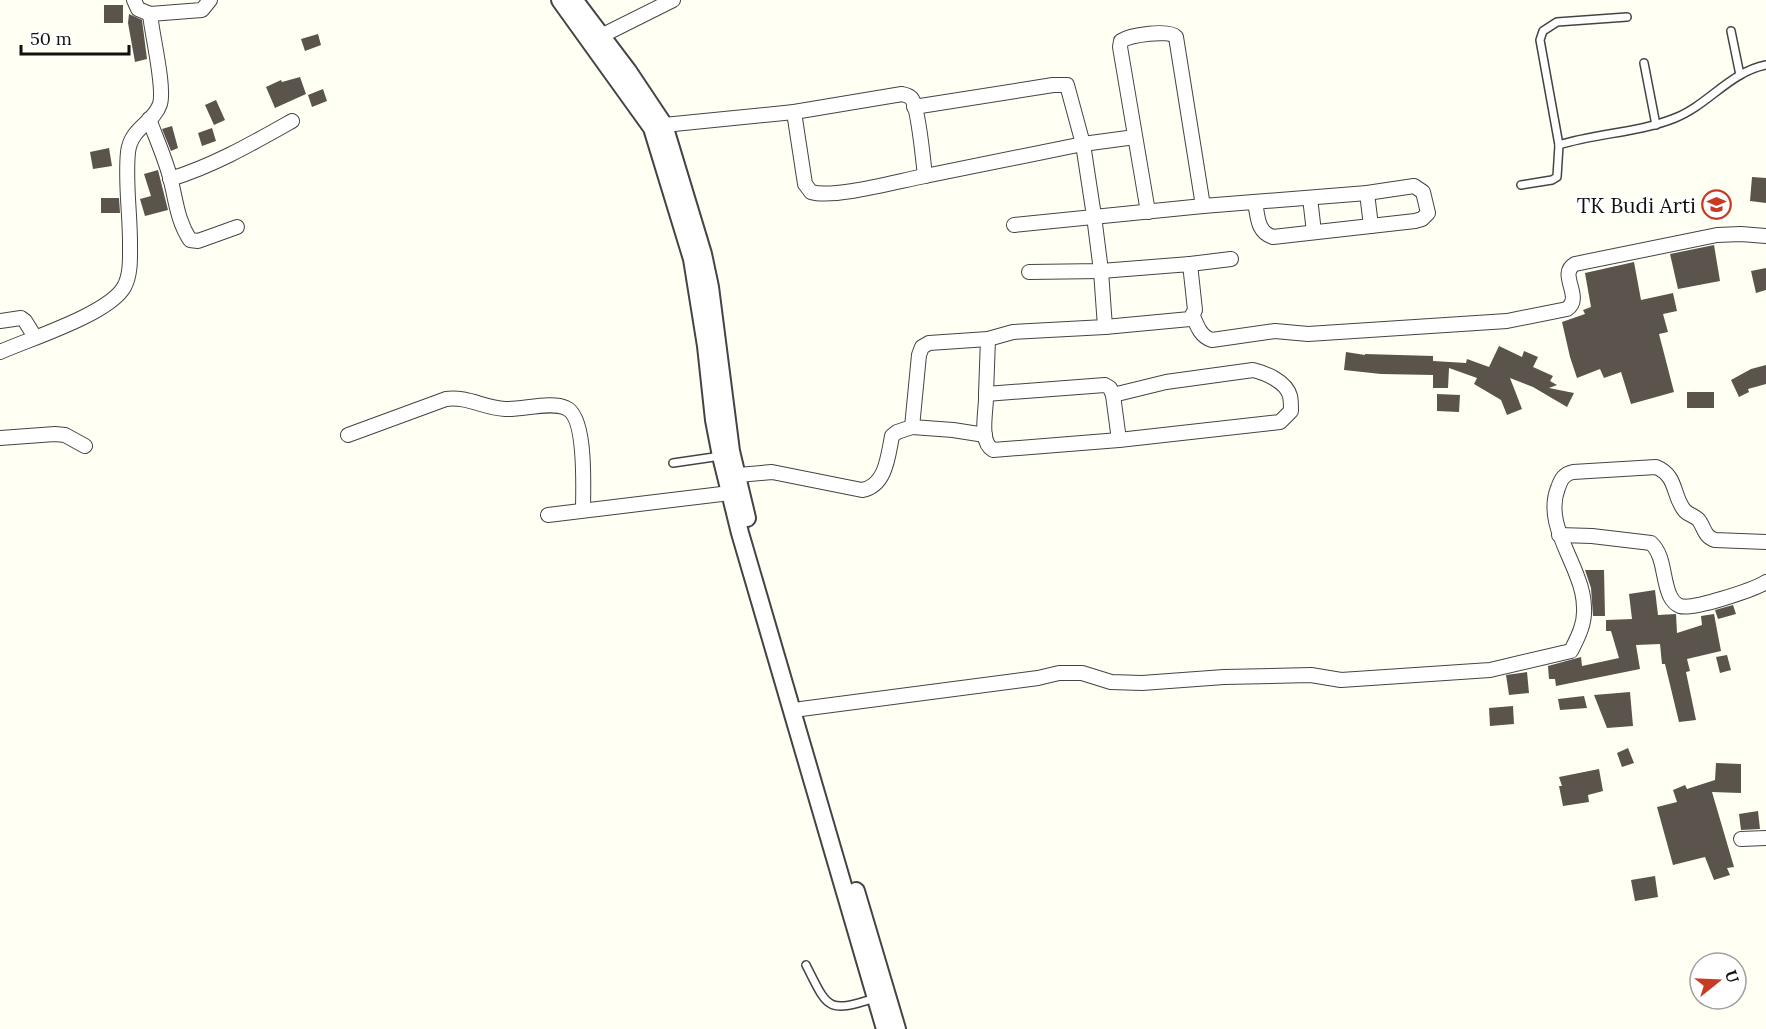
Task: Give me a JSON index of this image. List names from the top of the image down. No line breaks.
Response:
{"places":{"school or university":["TK Budi Arti"]},"scale_bar":"50 m","north":"right"}
